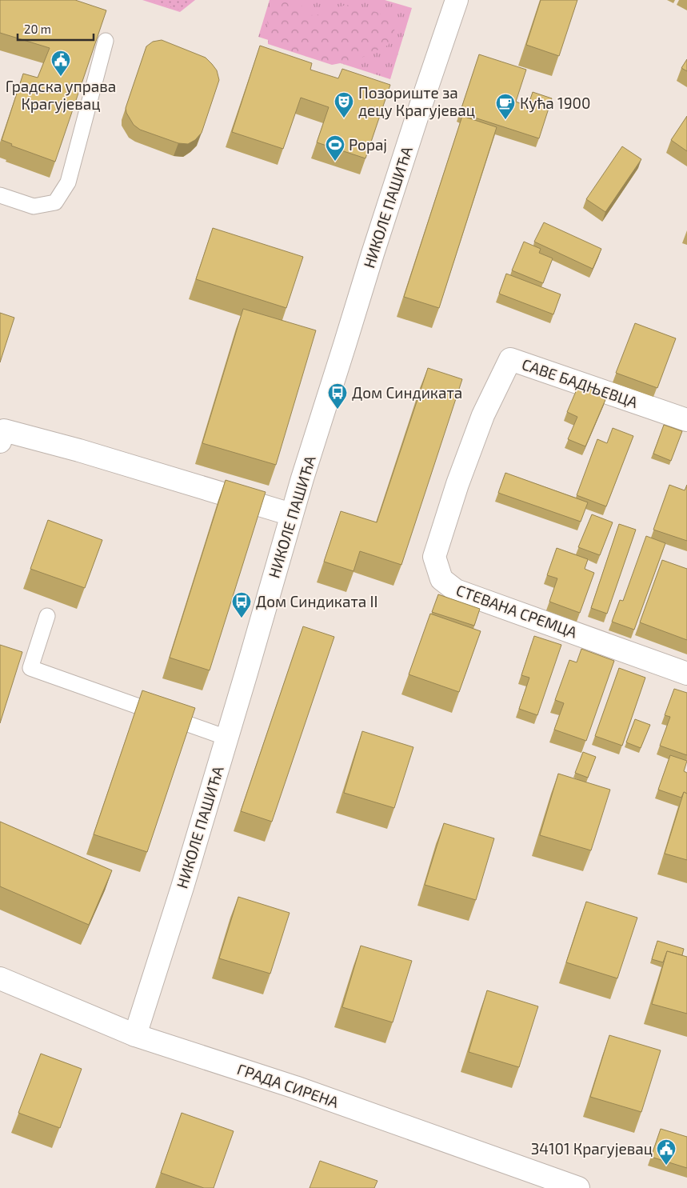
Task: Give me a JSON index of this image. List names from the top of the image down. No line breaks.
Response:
{"streets":{"street":["НИКОЛЕ ПАШИЋА","САВЕ БАДЊЕВЦА","СТЕВАНА СРЕМЦА","ГРАДА СИРЕНА"]},"crossings":[["НИКОЛЕ ПАШИЋА","ГРАДА СИРЕНА"],["САВЕ БАДЊЕВЦА","СТЕВАНА СРЕМЦА"]],"places":{"public building":["Градска управа Крагујевац","34101 Крагујевац"],"theatre":["Позориште за децу Крагујевац"],"cafe":["Кућа 1900"],"sports":["Popaj"],"bus stop":["Дом Синдиката","Дом Синдиката II"]},"scale_bar":"20 m"}
